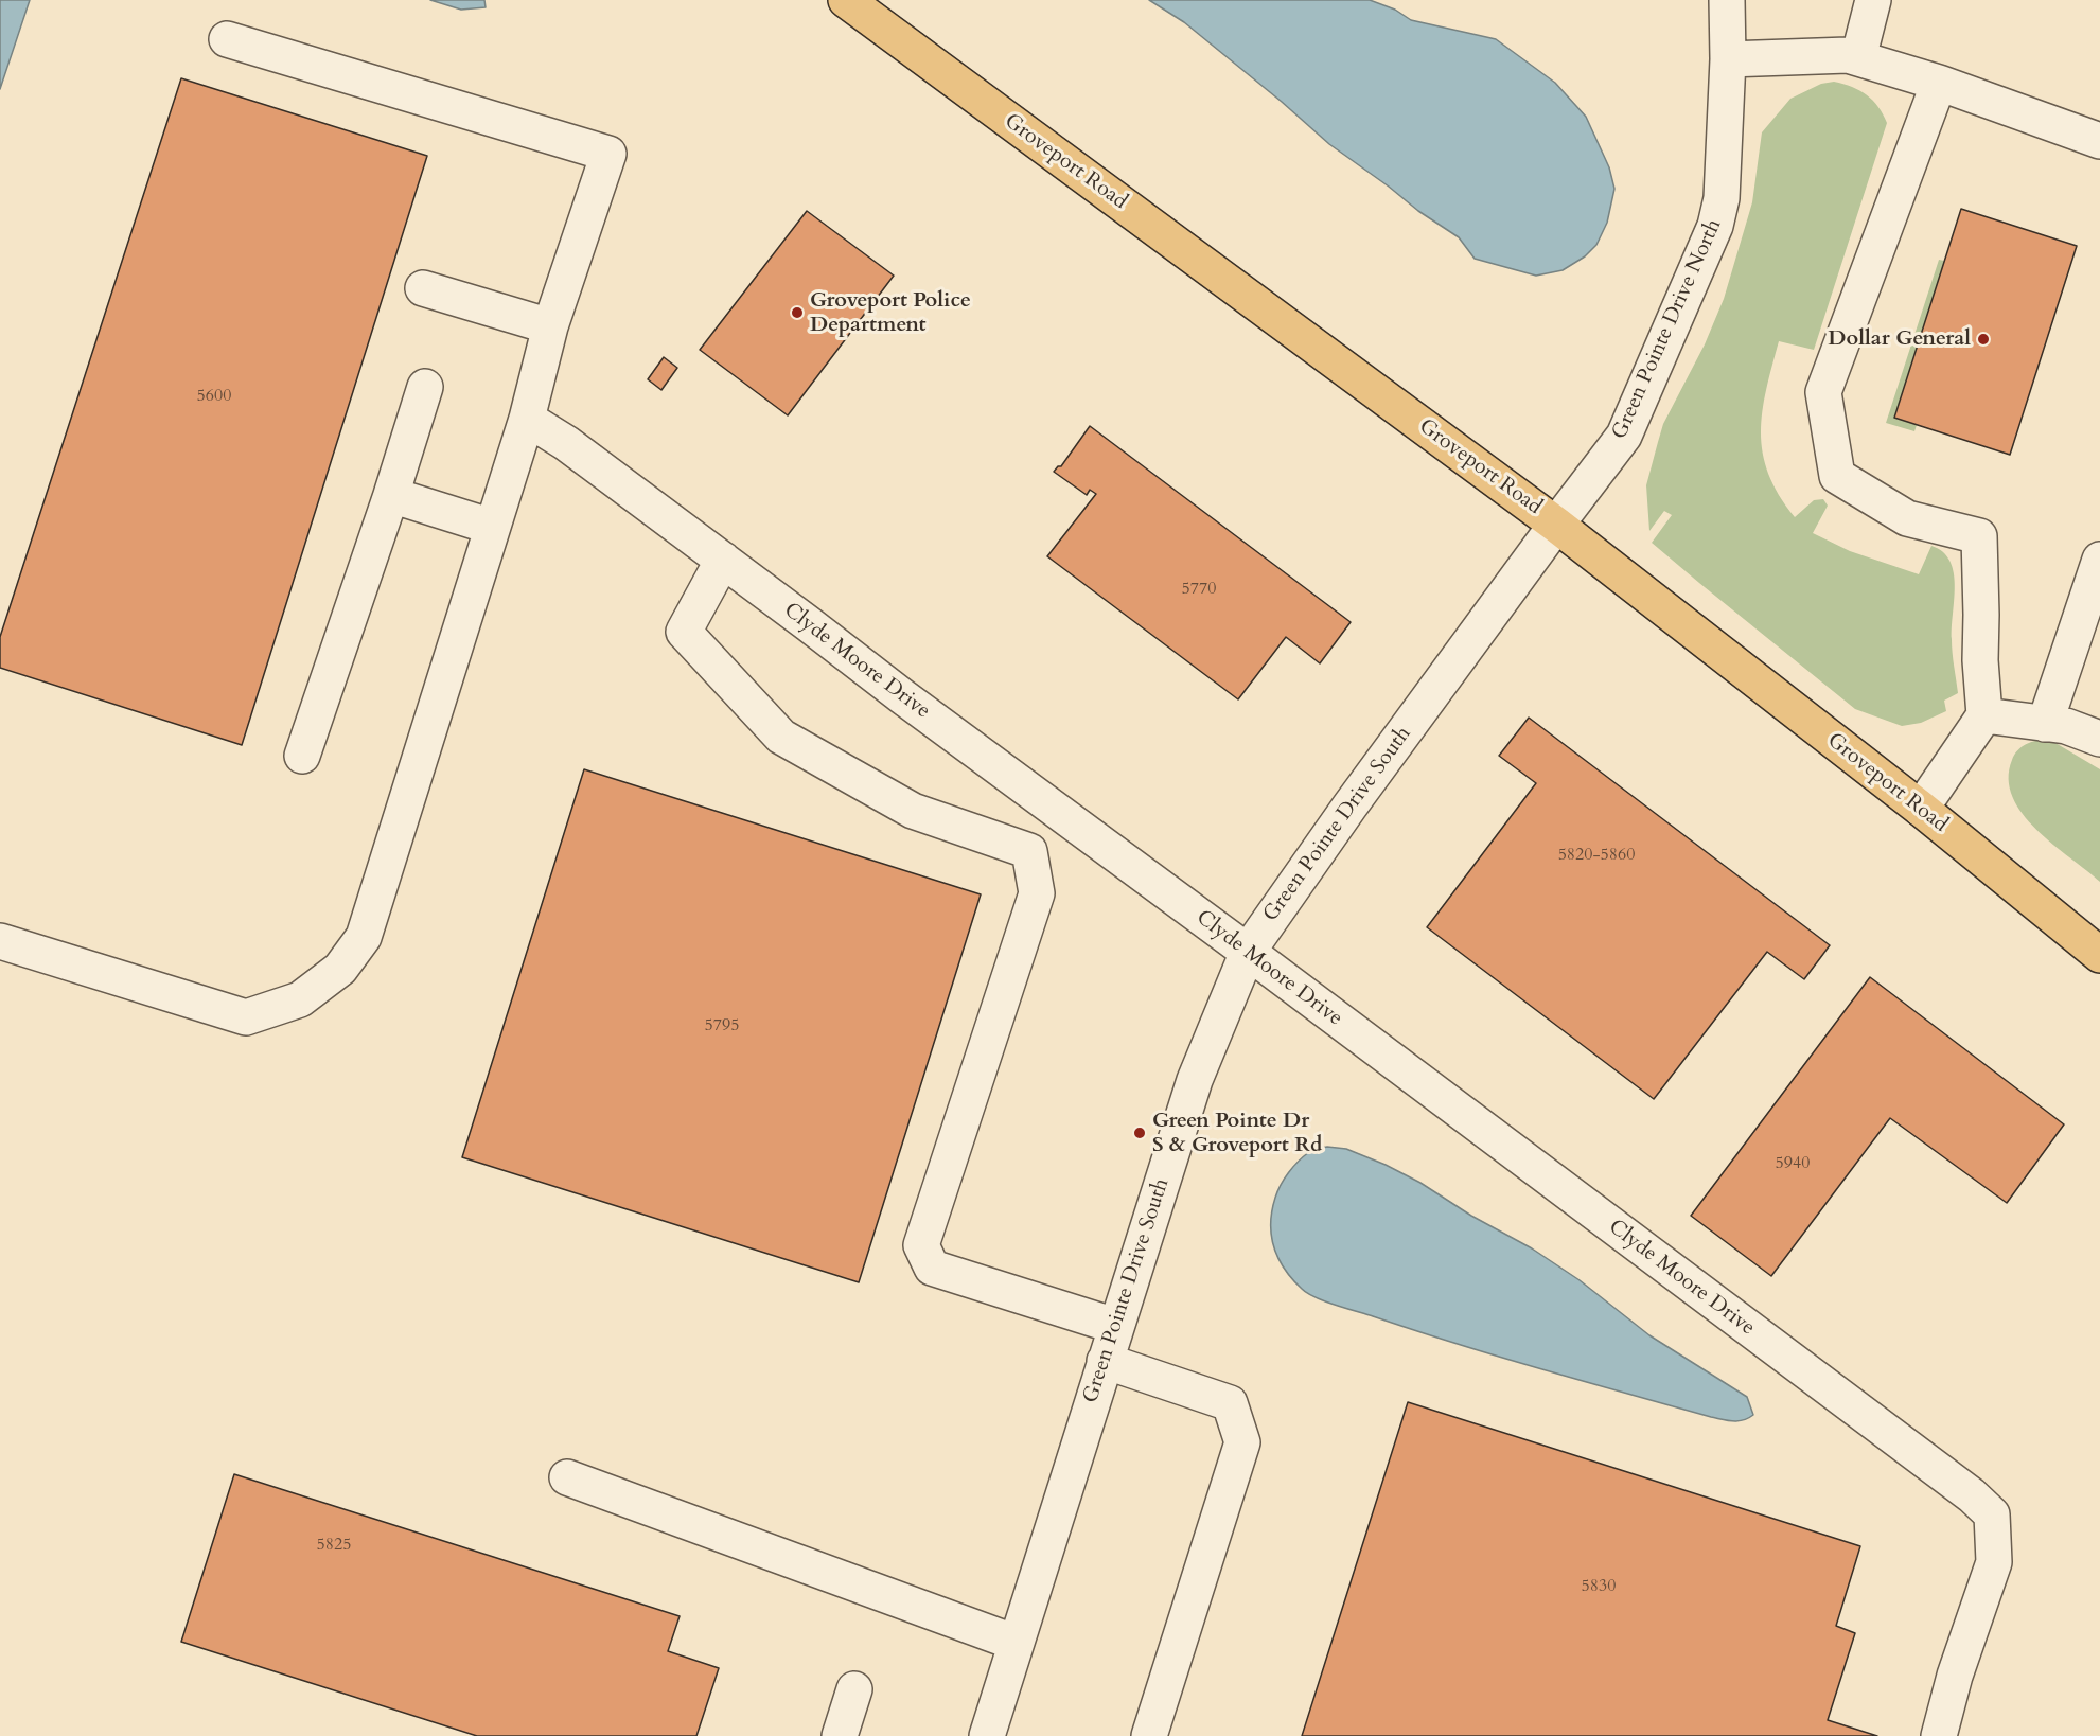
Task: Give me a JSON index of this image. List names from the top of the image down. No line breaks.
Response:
{"streets":{"main road":["Groveport Road"],"street":["Green Pointe Drive North","Clyde Moore Drive","Green Pointe Drive South"]},"crossings":[["Groveport Road","Green Pointe Drive North"],["Groveport Road","Green Pointe Drive South"],["Green Pointe Drive North","Green Pointe Drive South"],["Clyde Moore Drive","Green Pointe Drive South"]],"places":["Groveport Police Department","Dollar General","Green Pointe Dr S & Groveport Rd"],"house_numbers":["5600","5770","5820-5860","5795","5940","5825","5830"]}
